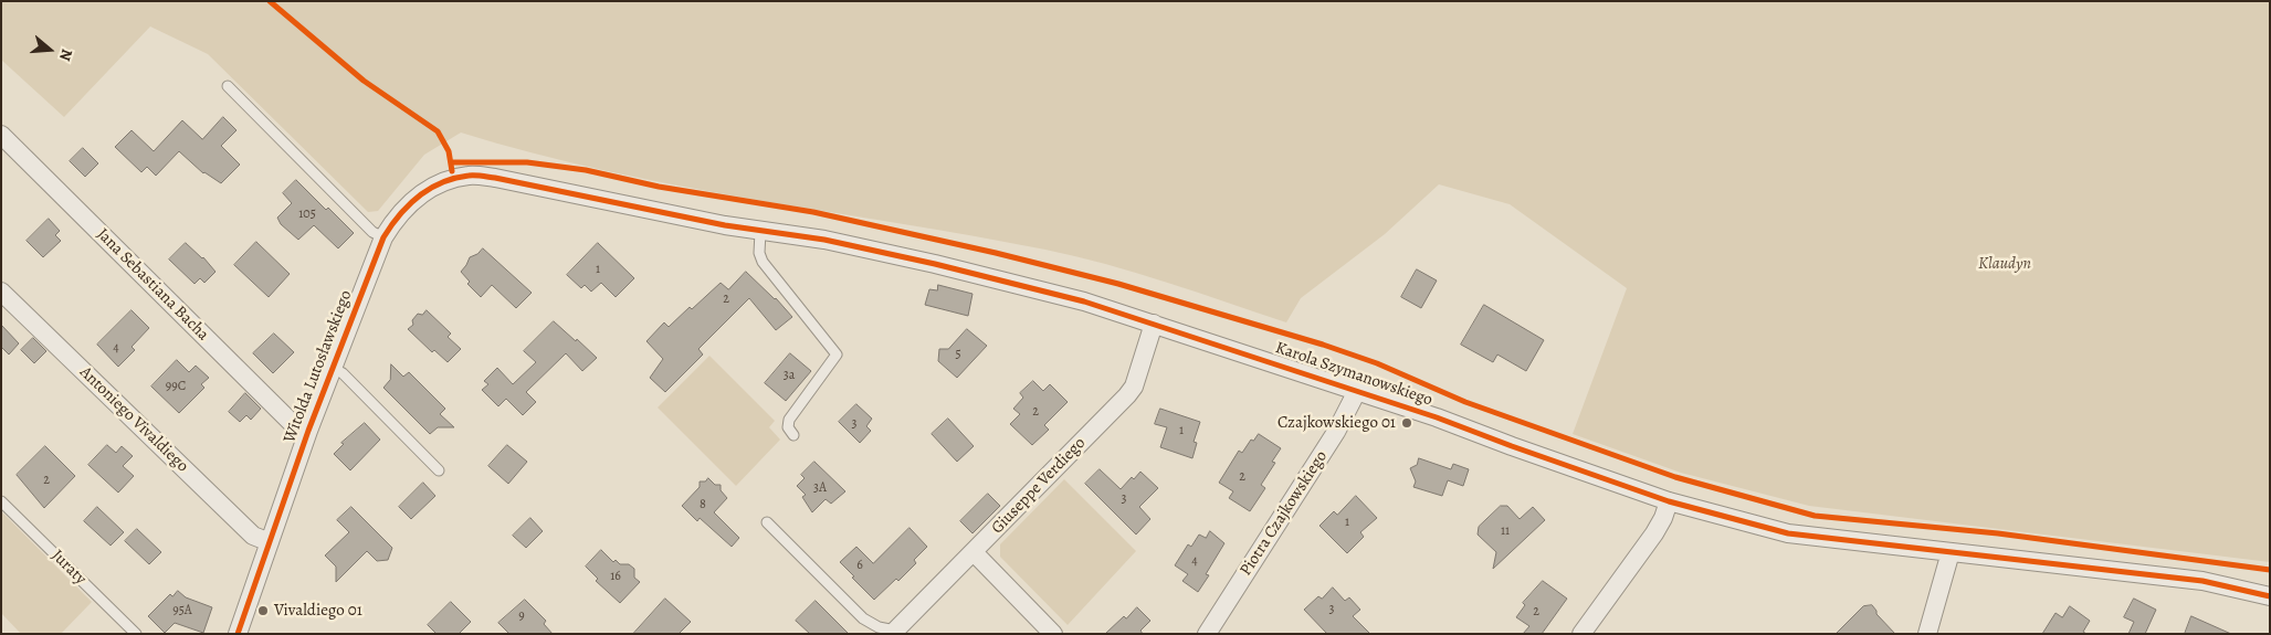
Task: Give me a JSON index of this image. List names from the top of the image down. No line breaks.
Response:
{"streets":{"street":["Jana Sebastiana Bacha","Witolda Lutosławskiego","Karola Szymanowskiego","Antoniego Vivaldiego","Giuseppe Verdiego","Piotra Czajkowskiego"],"lane":["Juraty"]},"crossings":[["Jana Sebastiana Bacha","Witolda Lutosławskiego"],["Witolda Lutosławskiego","Karola Szymanowskiego"],["Witolda Lutosławskiego","Antoniego Vivaldiego"],["Karola Szymanowskiego","Giuseppe Verdiego"],["Karola Szymanowskiego","Piotra Czajkowskiego"]],"parks":["Klaudyn"],"places":["Czajkowskiego 01","Vivaldiego 01"],"house_numbers":["105","1","2","4","5","3a","99C","2","3","1","2","2","3A","3","8","1","11","4","6","16","3","95A","2","9"],"north":"right"}
